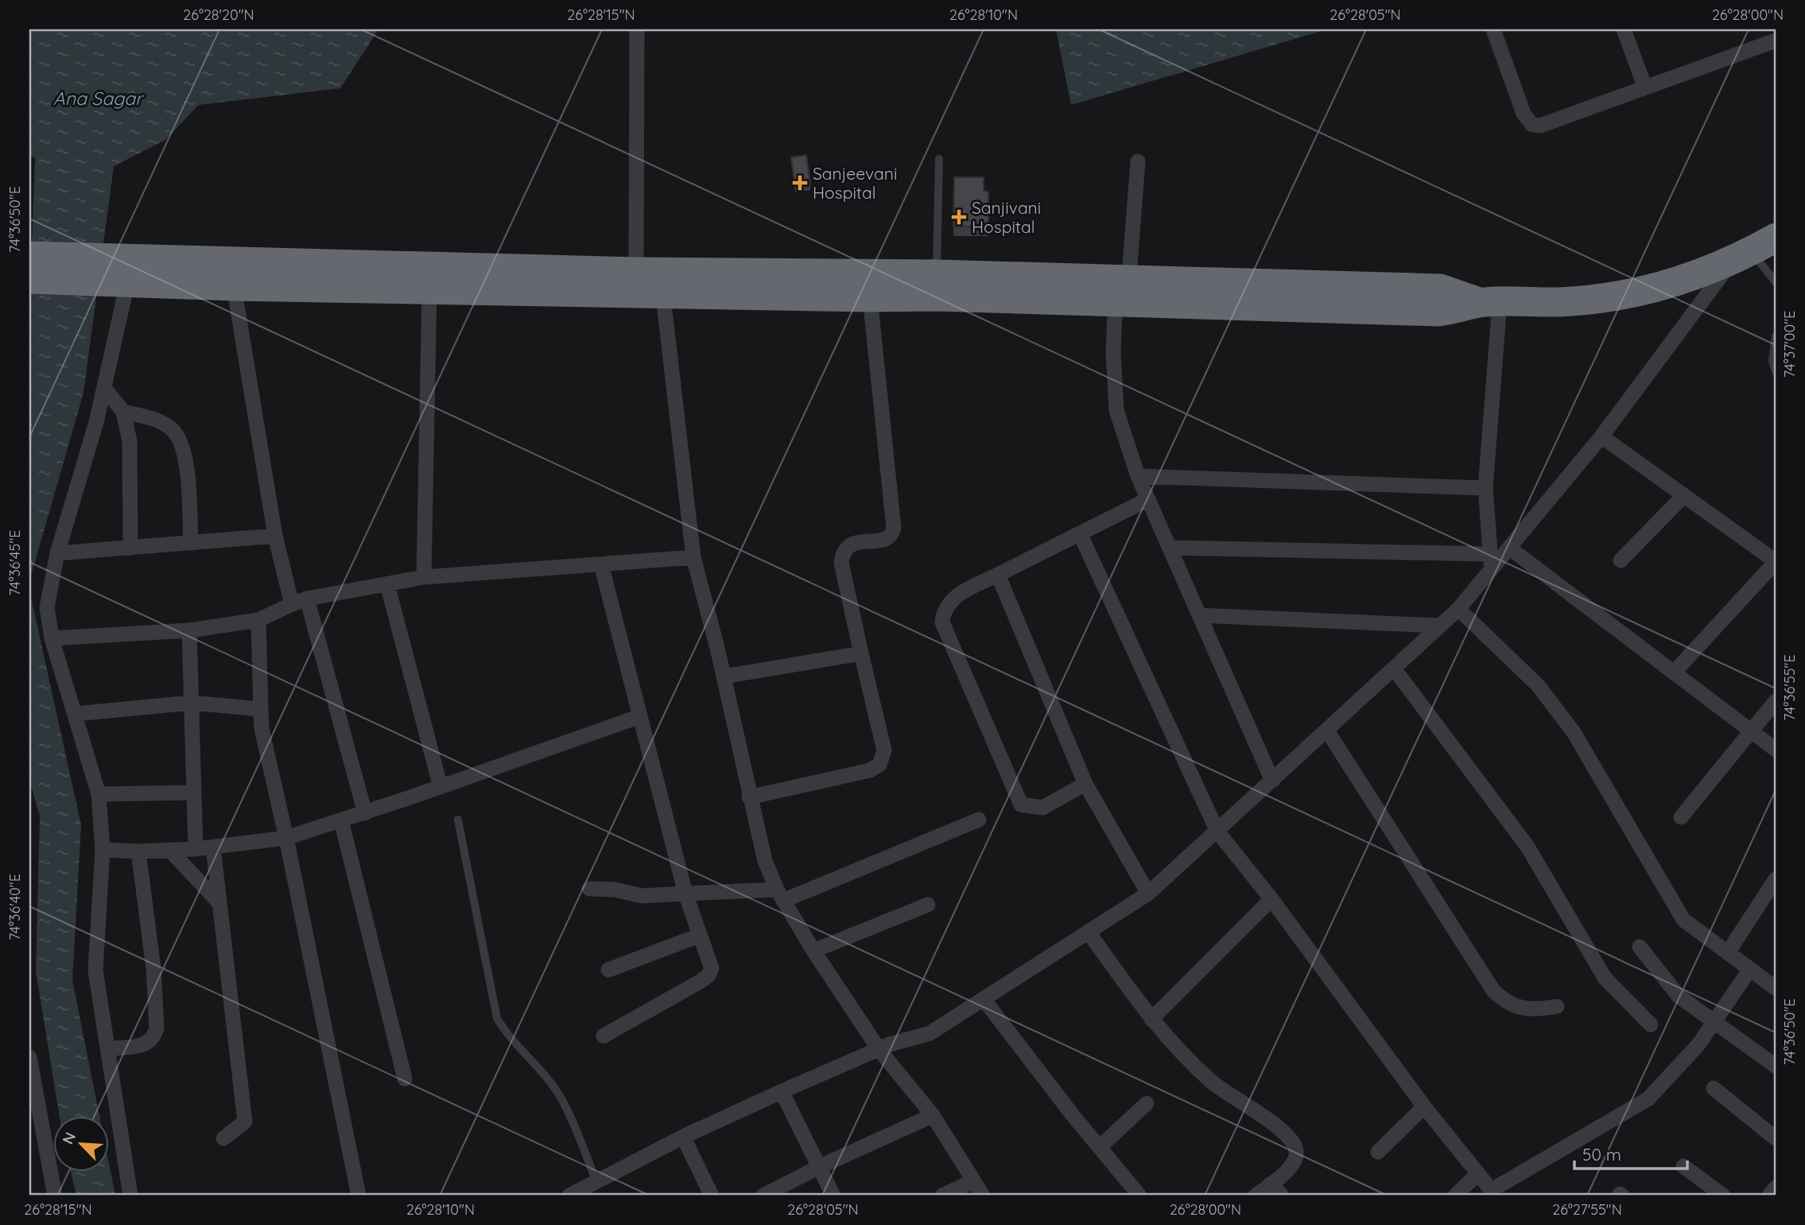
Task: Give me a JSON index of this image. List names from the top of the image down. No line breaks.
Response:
{"water":["Ana Sagar"],"places":{"health":["Sanjeevani Hospital","Sanjivani Hospital"]},"scale_bar":"50 m","north":"top left","coordinates":["26°28'20\"N","26°28'15\"N","26°28'10\"N","26°28'05\"N","26°28'00\"N","74°36'50\"E","74°37'00\"E","74°36'45\"E","74°36'55\"E","74°36'40\"E","26°27'55\"N"]}
